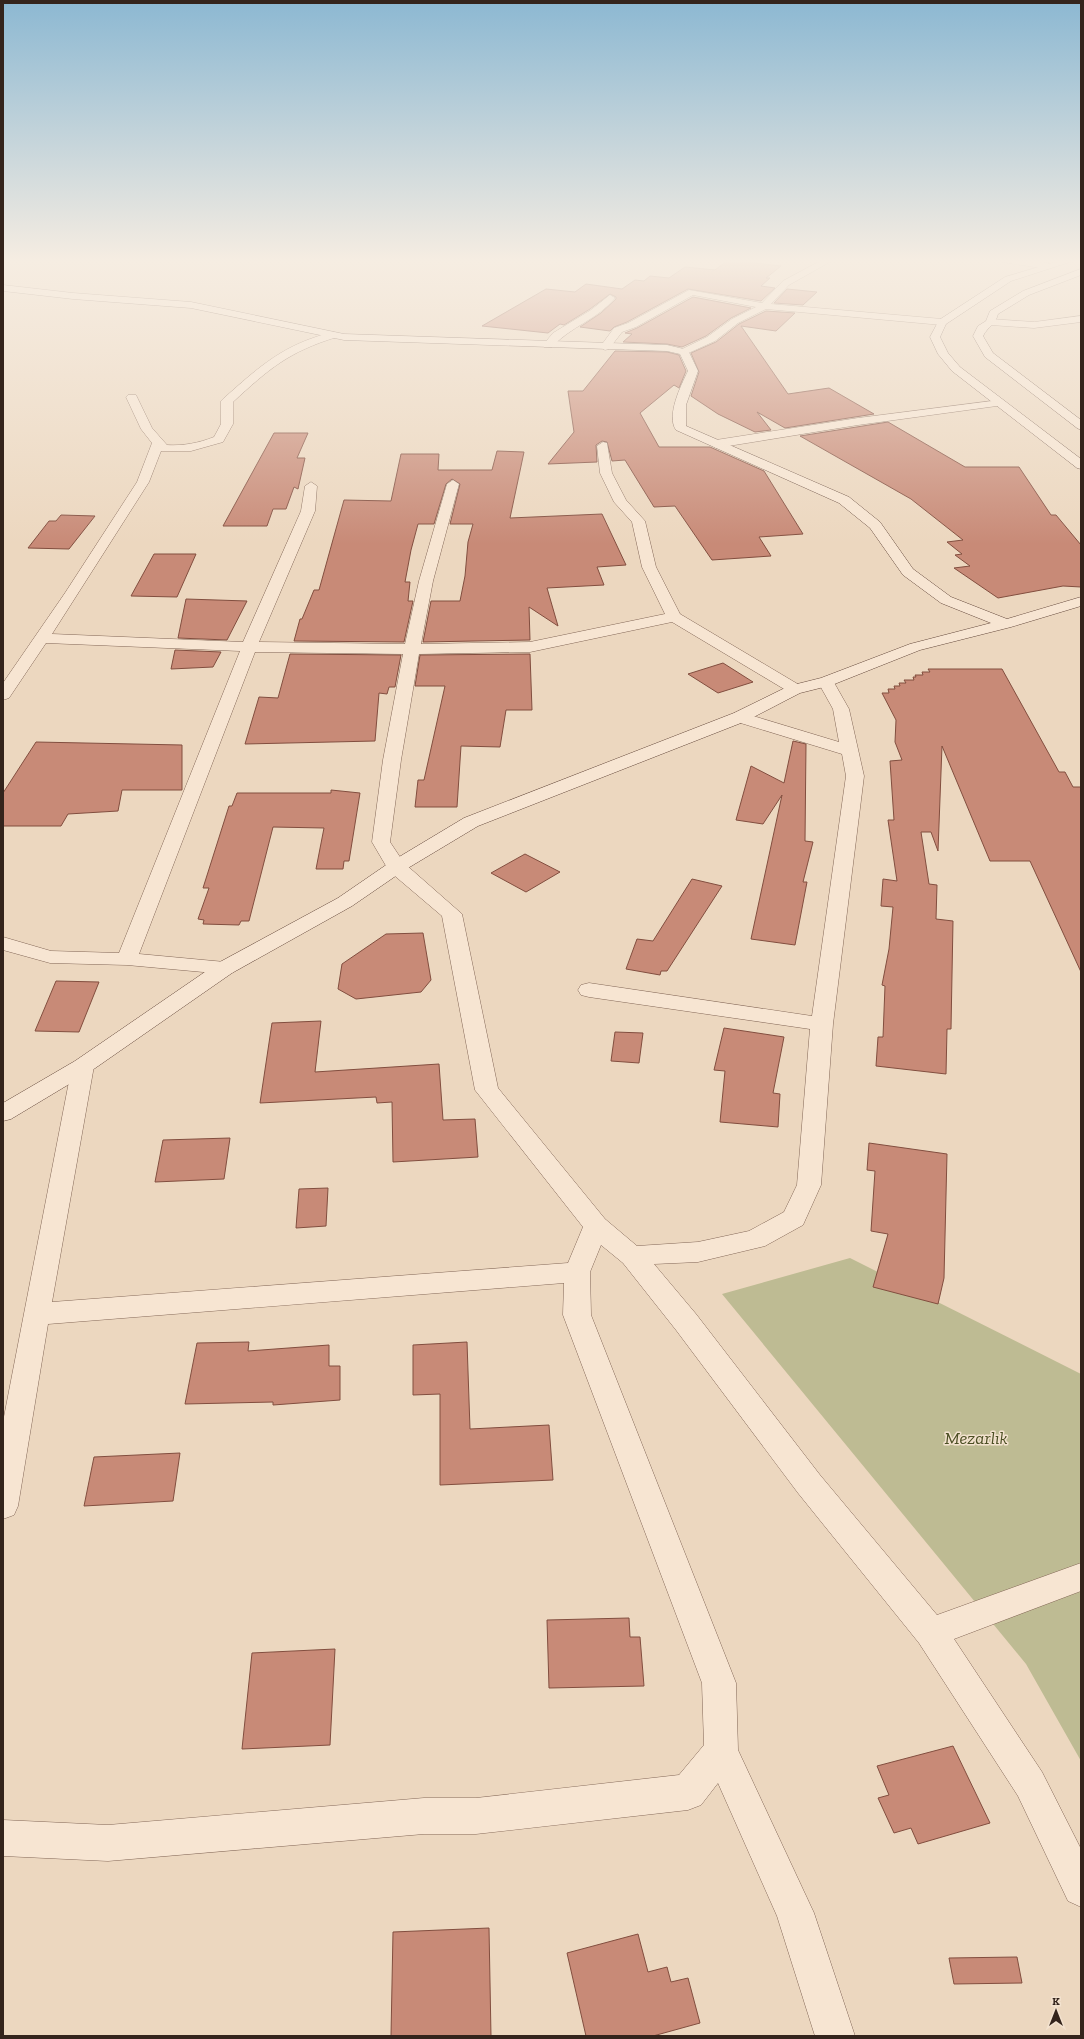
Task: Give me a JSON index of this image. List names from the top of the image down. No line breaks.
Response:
{"parks":["Mezarlık"],"north":"top"}
